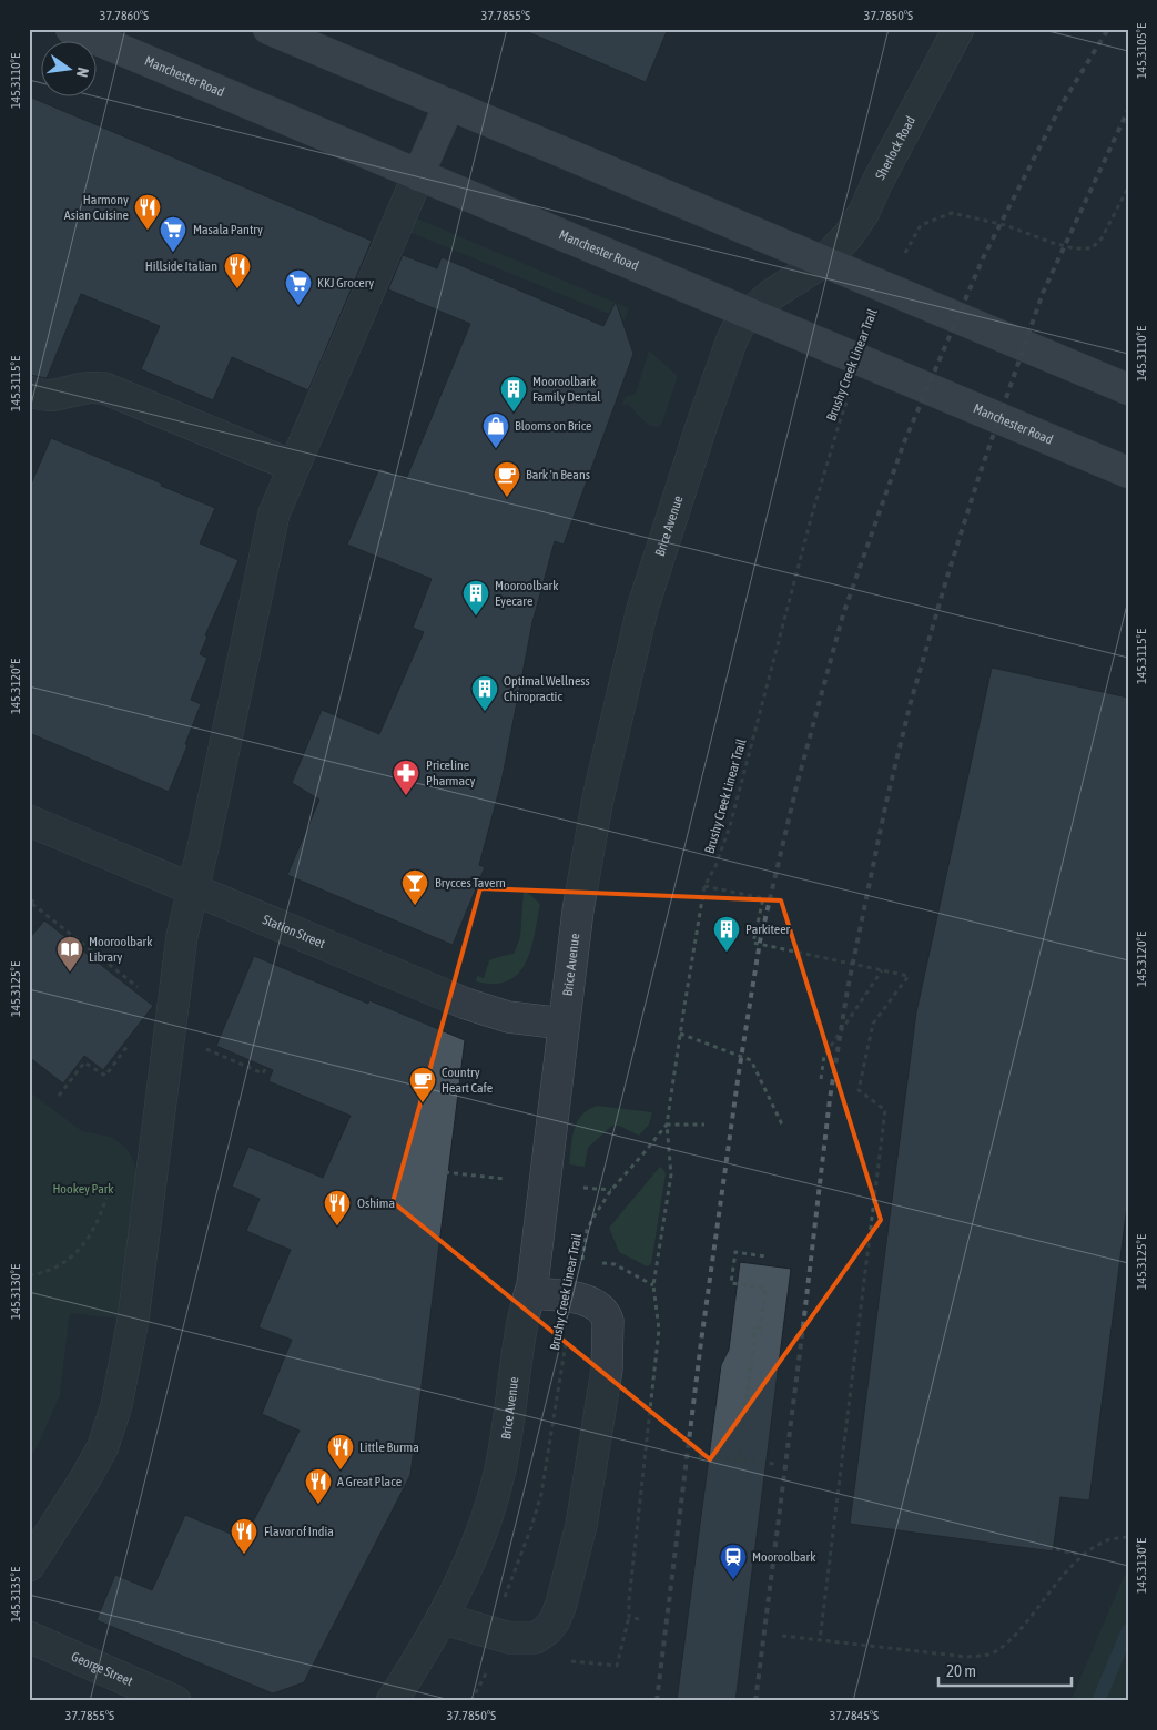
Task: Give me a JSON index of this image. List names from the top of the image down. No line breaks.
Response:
{"streets":{"main road":["Manchester Road"],"street":["Sherlock Road","Brice Avenue","Station Street","George Street"],"path":["Brushy Creek Linear Trail"]},"crossings":[["Manchester Road","Brushy Creek Linear Trail"],["Manchester Road","Brice Avenue"],["Sherlock Road","Brice Avenue"],["Brice Avenue","Station Street"]],"parks":["Hookey Park"],"places":{"restaurant":["Harmony Asian Cuisine","Hillside Italian","Oshima","Little Burma","A Great Place","Flavor of India"],"supermarket":["Masala Pantry","KKJ Grocery"],"building":["Mooroolbark Family Dental","Mooroolbark Eyecare","Optimal Wellness Chiropractic","Parkiteer"],"shop":["Blooms on Brice"],"cafe":["Bark 'n Beans","Country Heart Cafe"],"pharmacy":["Priceline Pharmacy"],"bar":["Brycces Tavern"],"library":["Mooroolbark Library"],"station":["Mooroolbark"]},"scale_bar":"20 m","north":"right","coordinates":["37.7860°S","37.7855°S","37.7850°S","145.3105°E","145.3110°E","145.3115°E","145.3120°E","145.3125°E","145.3130°E","145.3135°E","37.7845°S"]}
